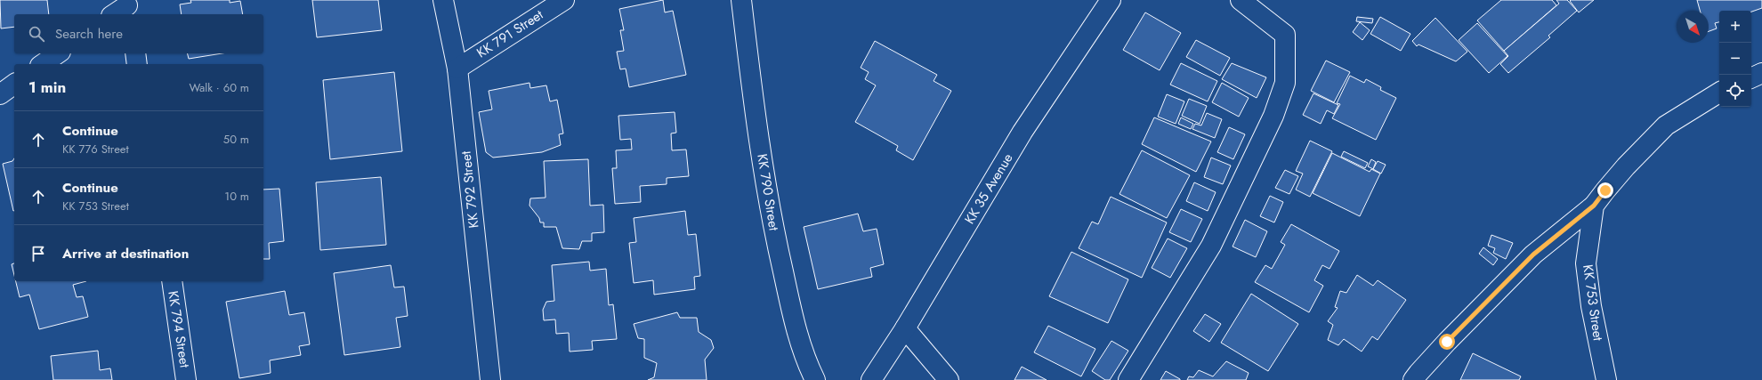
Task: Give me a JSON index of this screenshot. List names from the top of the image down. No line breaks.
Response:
{"streets":{"street":["KK 791 Street","KK 35 Avenue","KK 792 Street","KK 790 Street","KK 753 Street","KK 794 Street"]},"crossings":[["KK 791 Street","KK 792 Street"]],"north":"bottom right","page":{"map_buttons":["+","−"],"search":"Search here","heading":["1 min","Walk · 60 m"],"list":[["Continue","KK 776 Street","50 m"],["Continue","KK 753 Street","10 m"],"Arrive at destination"]}}
